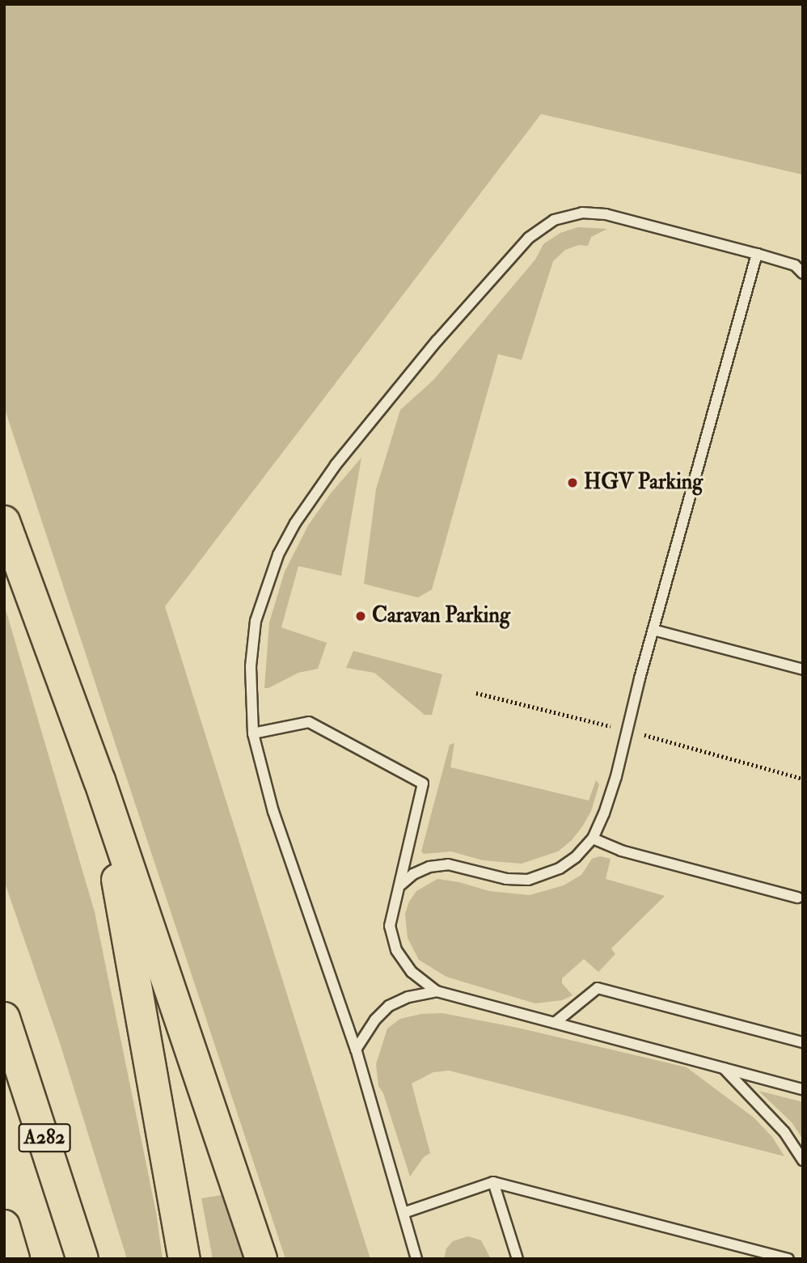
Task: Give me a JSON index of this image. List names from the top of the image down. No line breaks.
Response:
{"streets":{"highway":["A282"]},"places":["HGV Parking","Caravan Parking"]}
